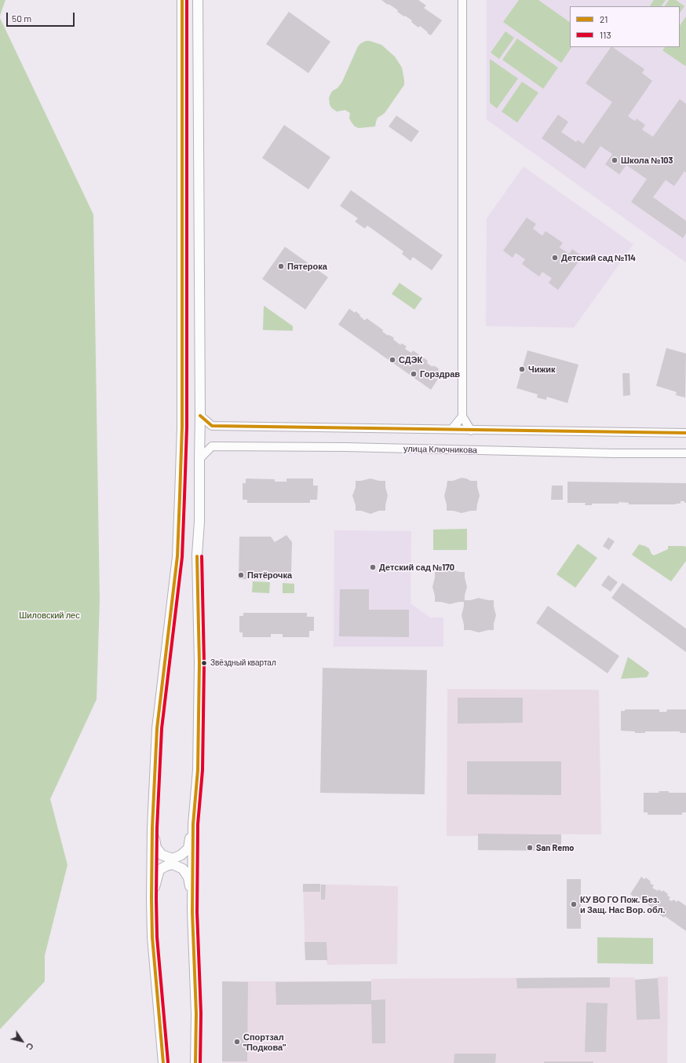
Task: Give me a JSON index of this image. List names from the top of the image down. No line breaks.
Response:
{"streets":{"street":["улица Ключникова"]},"parks":["Шиловский лес"],"places":["Школа №103","Детский сад №114","Пятерока","СДЭК","Чижик","Горздрав","Детский сад №170","Пятёрочка","Звёздный квартал","San Remo","КУ ВО ГО Пож. Без. и Защ. Нас Вор. обл.","Спортзал \"Подкова\""],"lines":["transit line 21","transit line 113"],"legend":["21","113"],"scale_bar":"50 m","north":"bottom right"}
